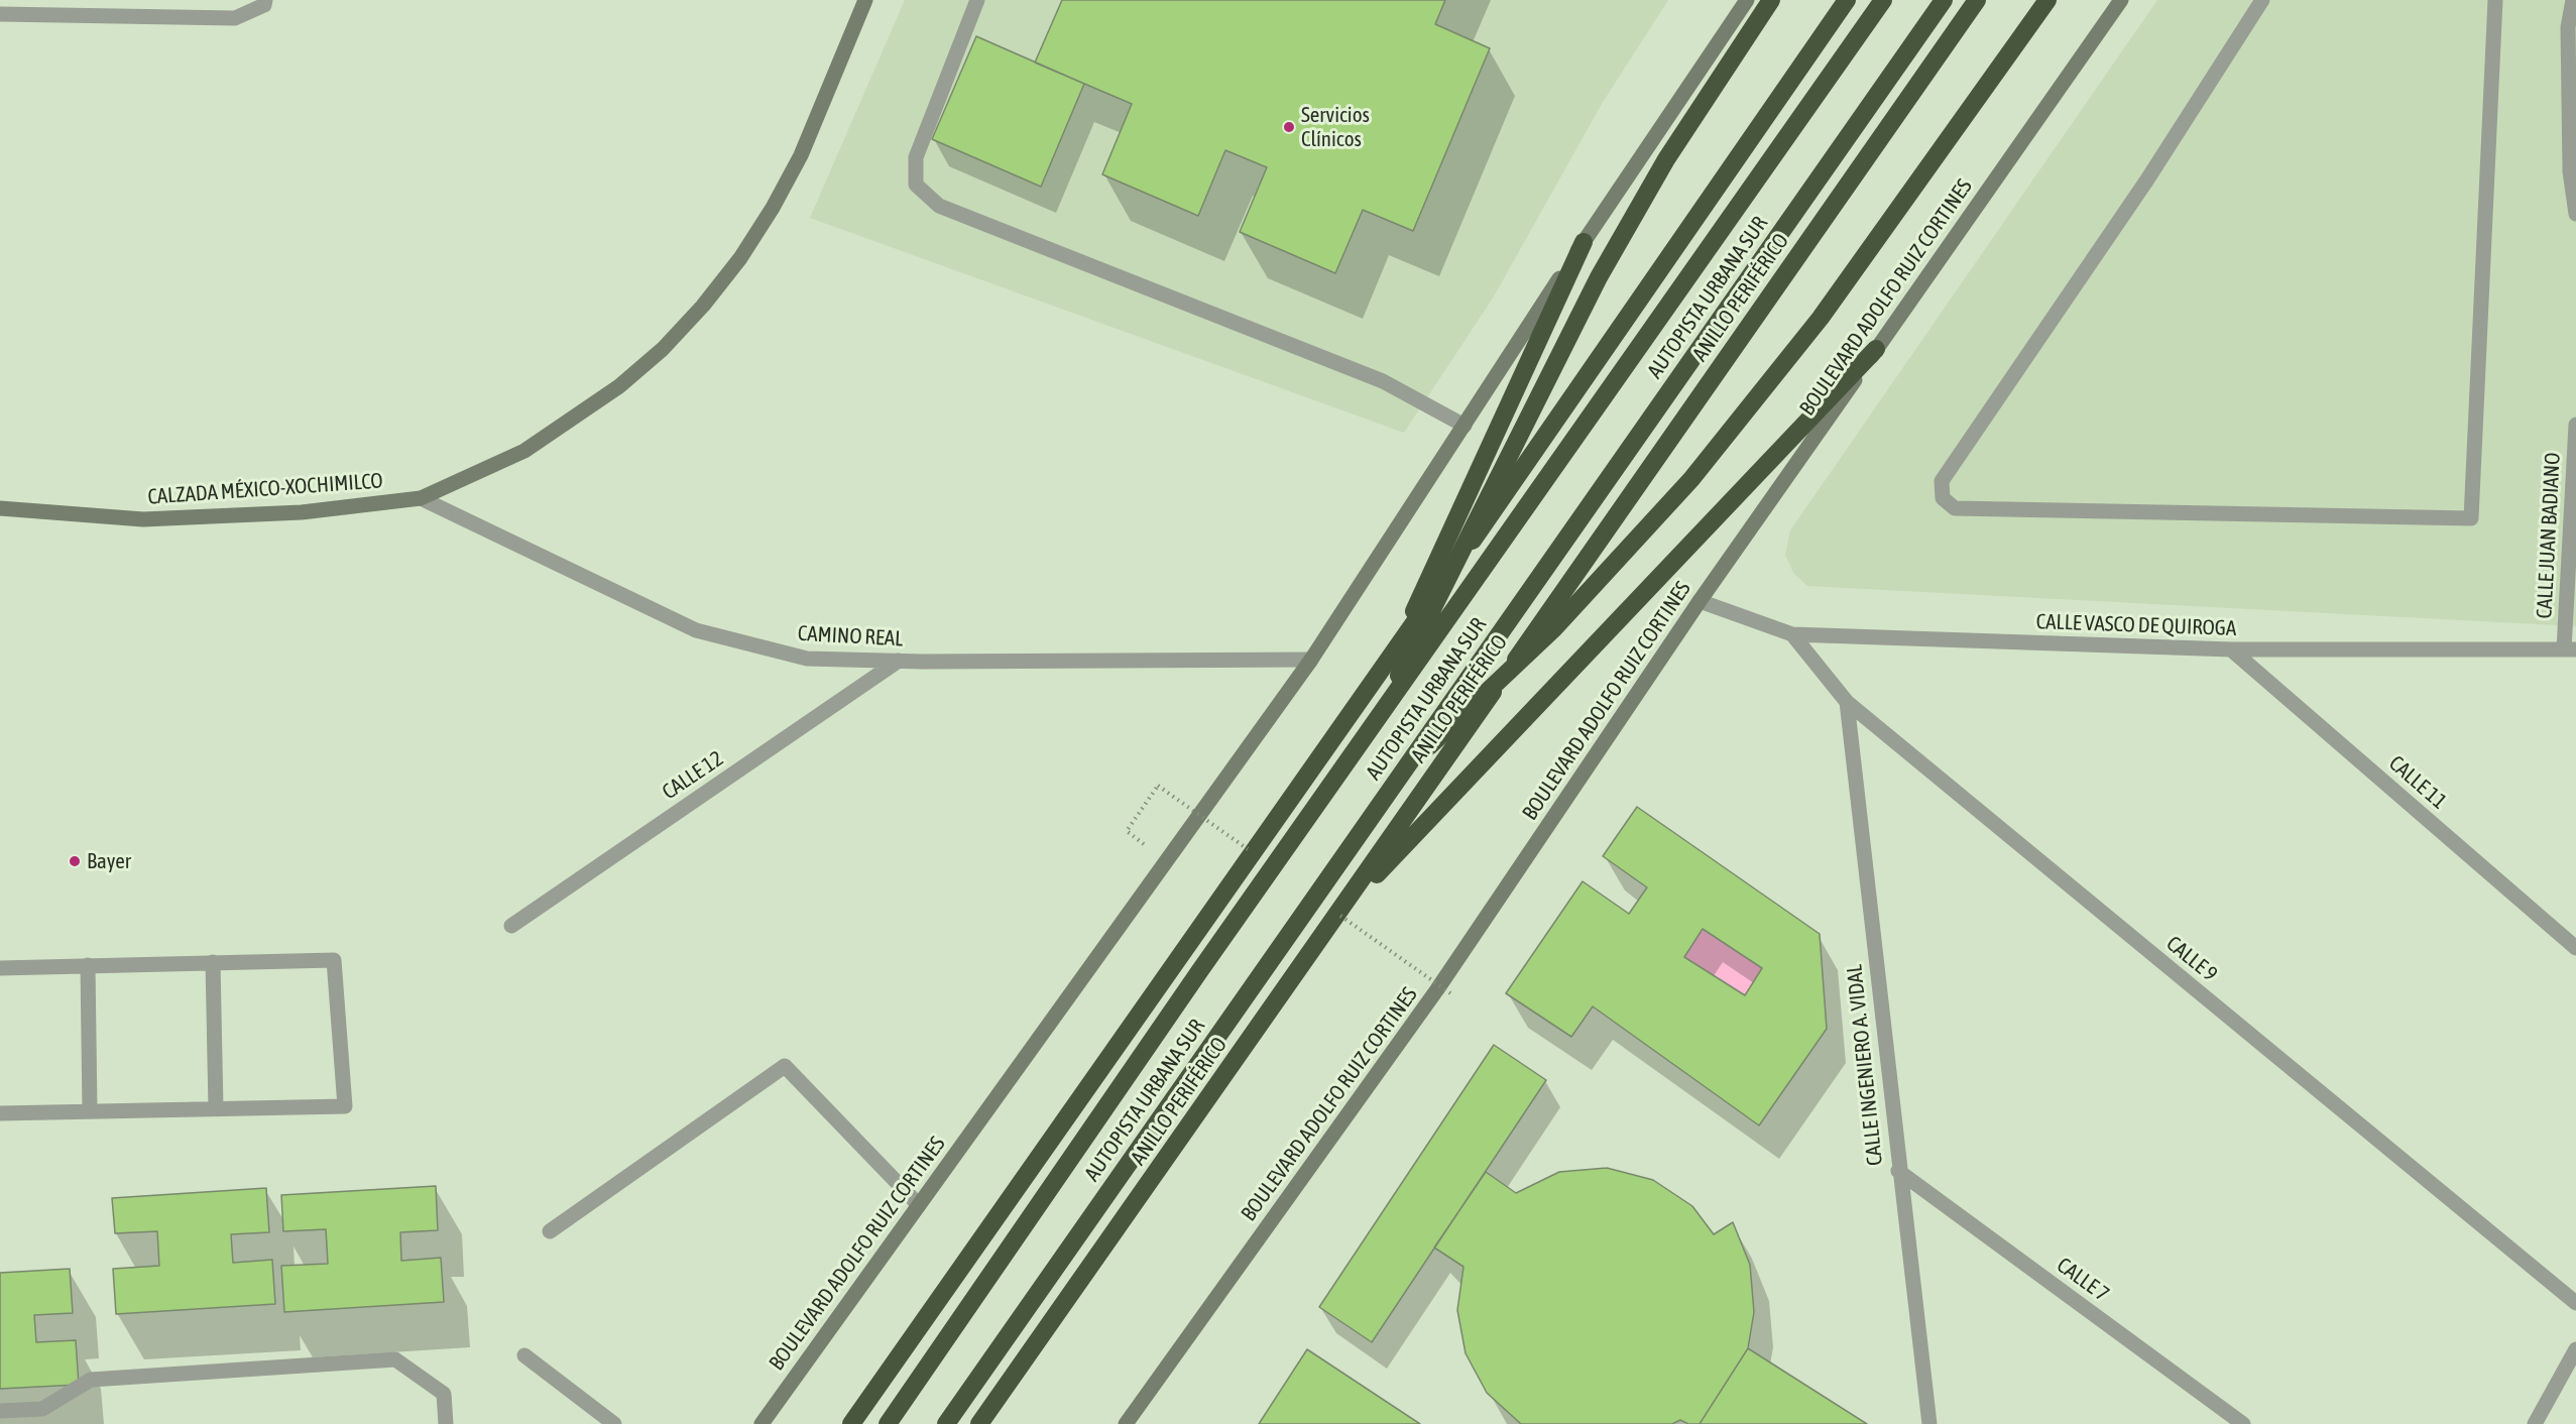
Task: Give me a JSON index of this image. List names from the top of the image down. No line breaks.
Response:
{"streets":{"highway":["AUTOPISTA URBANA SUR","ANILLO PERIFÉRICO"],"main road":["BOULEVARD ADOLFO RUIZ CORTINES","CALZADA MÉXICO-XOCHIMILCO"],"street":["CALLE JUAN BADIANO","CALLE VASCO DE QUIROGA","CAMINO REAL","CALLE 12","CALLE 11","CALLE 9","CALLE INGENIERO A. VIDAL","CALLE 7"]},"crossings":[["BOULEVARD ADOLFO RUIZ CORTINES","CALLE VASCO DE QUIROGA"],["BOULEVARD ADOLFO RUIZ CORTINES","CAMINO REAL"],["CALZADA MÉXICO-XOCHIMILCO","CAMINO REAL"],["CALLE JUAN BADIANO","CALLE VASCO DE QUIROGA"],["CALLE VASCO DE QUIROGA","CALLE 11"],["CALLE VASCO DE QUIROGA","CALLE 9"],["CAMINO REAL","CALLE 12"],["CALLE 9","CALLE INGENIERO A. VIDAL"],["CALLE INGENIERO A. VIDAL","CALLE 7"]],"places":["Servicios Clínicos","Bayer"]}
